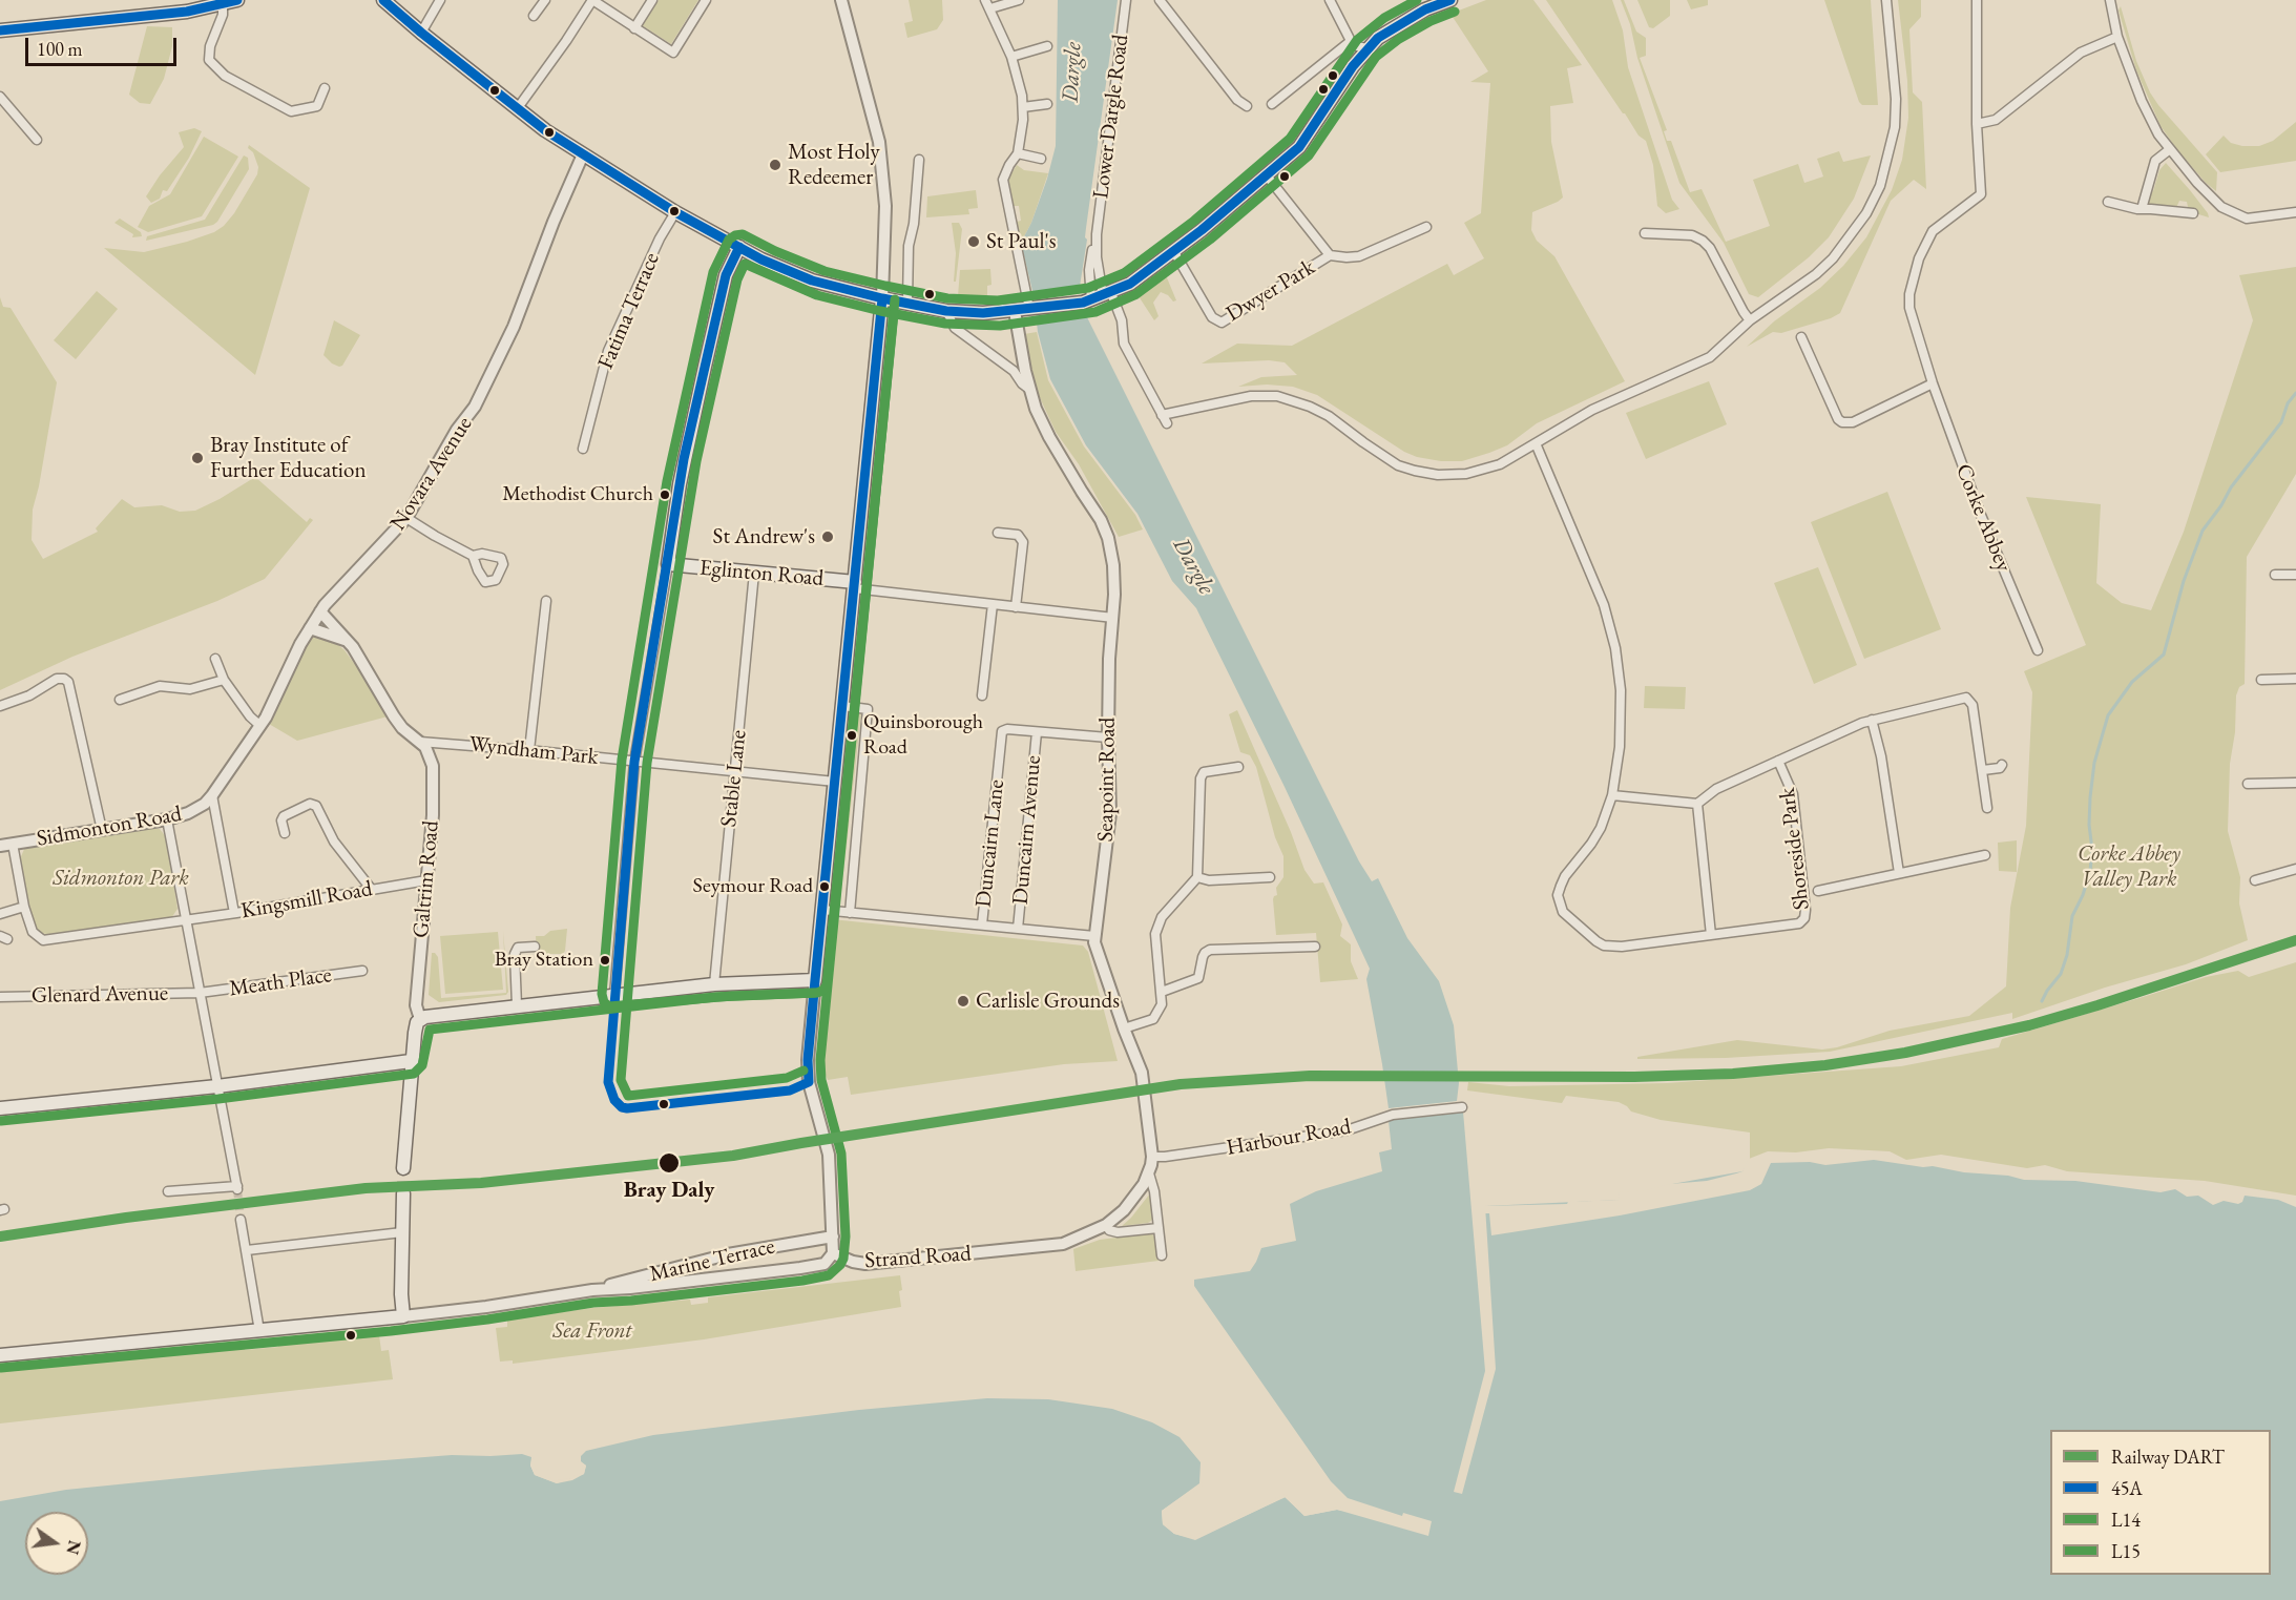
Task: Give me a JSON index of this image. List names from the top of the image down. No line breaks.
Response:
{"streets":{"main road":["Eglinton Road","Strand Road"],"street":["Lower Dargle Road","Dwyer Park","Fatima Terrace","Novara Avenue","Corke Abbey","Wyndham Park","Stable Lane","Seapoint Road","Sidmonton Road","Duncairn Avenue","Duncairn Lane","Shoreside Park","Galtrim Road","Kingsmill Road","Meath Place","Glenard Avenue","Harbour Road","Marine Terrace"]},"crossings":[["Novara Avenue","Sidmonton Road"],["Eglinton Road","Stable Lane"],["Wyndham Park","Stable Lane"],["Wyndham Park","Galtrim Road"],["Seapoint Road","Harbour Road"],["Seapoint Road","Strand Road"],["Sidmonton Road","Kingsmill Road"],["Duncairn Avenue","Duncairn Lane"],["Galtrim Road","Kingsmill Road"],["Meath Place","Glenard Avenue"],["Strand Road","Marine Terrace"]],"water":["Dargle"],"parks":["Corke Abbey Valley Park","Sidmonton Park","Sea Front"],"places":["Most Holy Redeemer","St Paul's","Bray Institute of Further Education","Methodist Church","St Andrew's","Quinsborough Road","Seymour Road","Bray Station","Carlisle Grounds","Bray Daly"],"lines":["transit line 45A","transit line L15","transit line L14","rail line DART"],"legend":["Railway DART","45A","L14","L15"],"scale_bar":"100 m","north":"right"}
